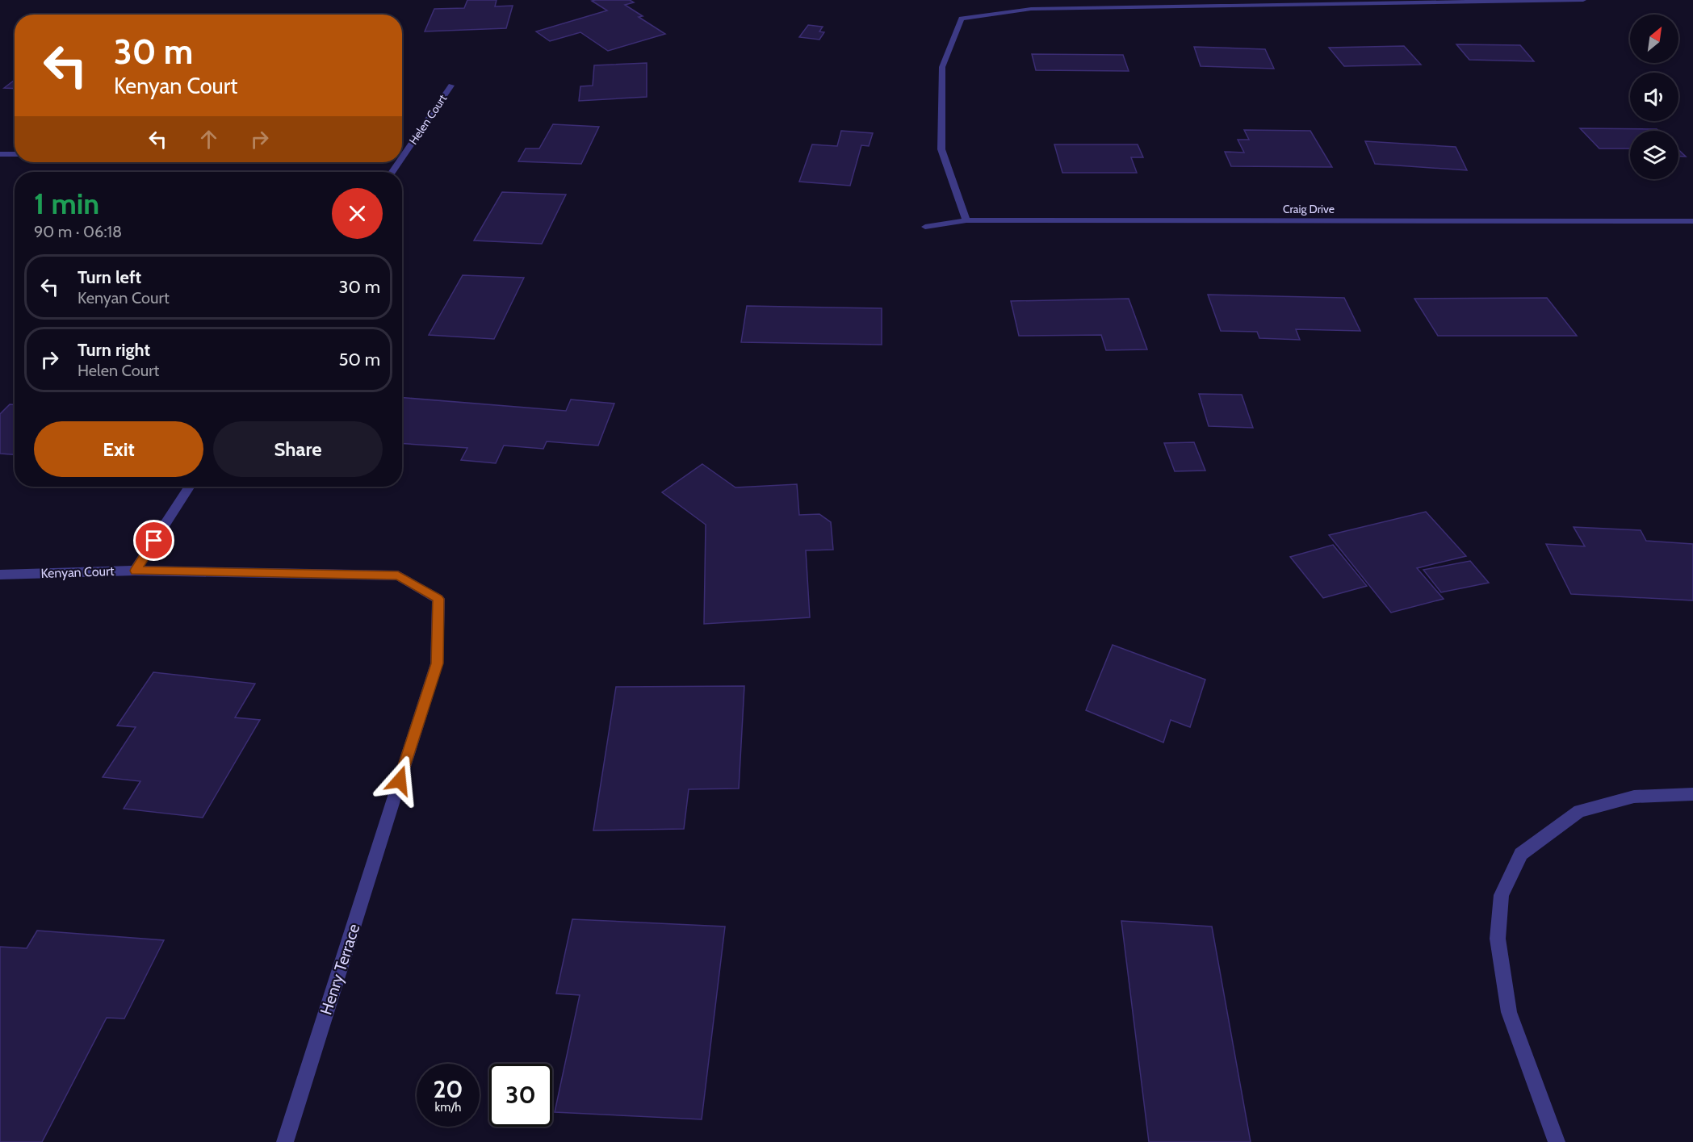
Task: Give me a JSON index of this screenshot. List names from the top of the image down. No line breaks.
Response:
{"streets":{"street":["Helen Court","Craig Drive","Kenyan Court","Henry Terrace"]},"crossings":[["Kenyan Court","Henry Terrace"]],"north":"top right","page":{"turn":["30 m","Kenyan Court"],"heading":["1 min","90 m · 06:18"],"list":[{"name":"Turn left","note":"Kenyan Court","value":"30 m"},{"name":"Turn right","note":"Helen Court","value":"50 m"}],"buttons":["Exit","Share"],"speed":"20 km/h","limit":"30"}}
